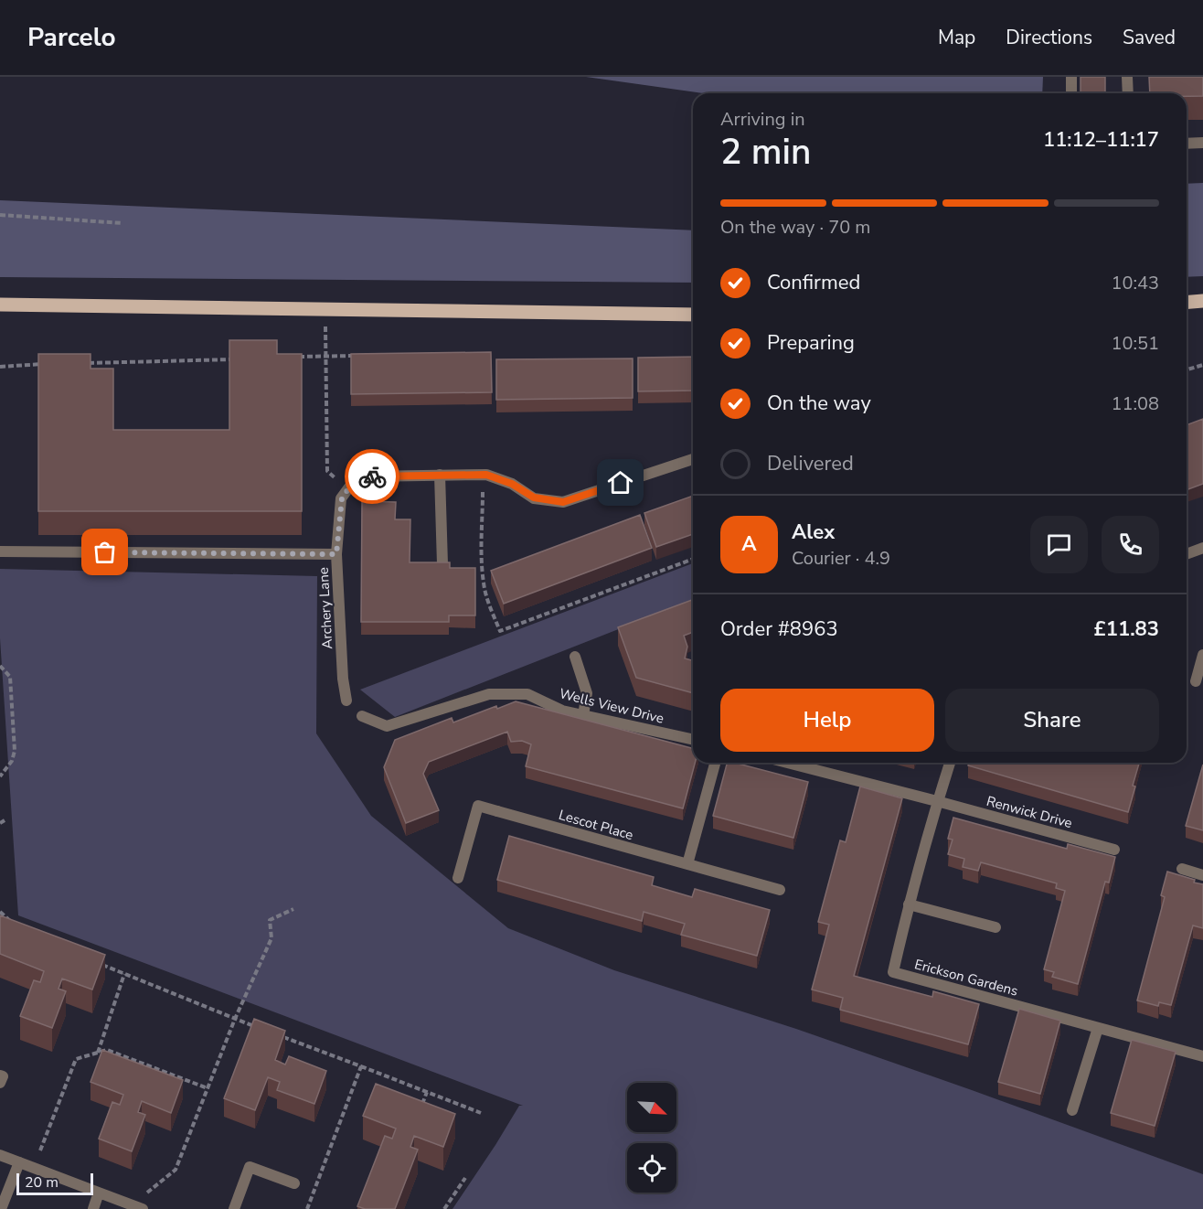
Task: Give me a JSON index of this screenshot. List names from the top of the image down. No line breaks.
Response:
{"streets":{"street":["Archery Lane","Wells View Drive","Renwick Drive","Lescot Place","Erickson Gardens"]},"crossings":[["Renwick Drive","Erickson Gardens"]],"scale_bar":"20 m","north":"bottom right","page":{"header":"Parcelo","nav":["Map","Directions","Saved"],"heading":["2 min","Arriving in","11:12–11:17"],"panel":["Alex","Courier · 4.9","Order #8963","£11.83"],"bar":"On the way · 70 m","list":[["Confirmed","10:43"],["Preparing","10:51"],["On the way","11:08"],"Delivered"],"round":"A","buttons":["Help","Share"],"scale":"20 m"}}
